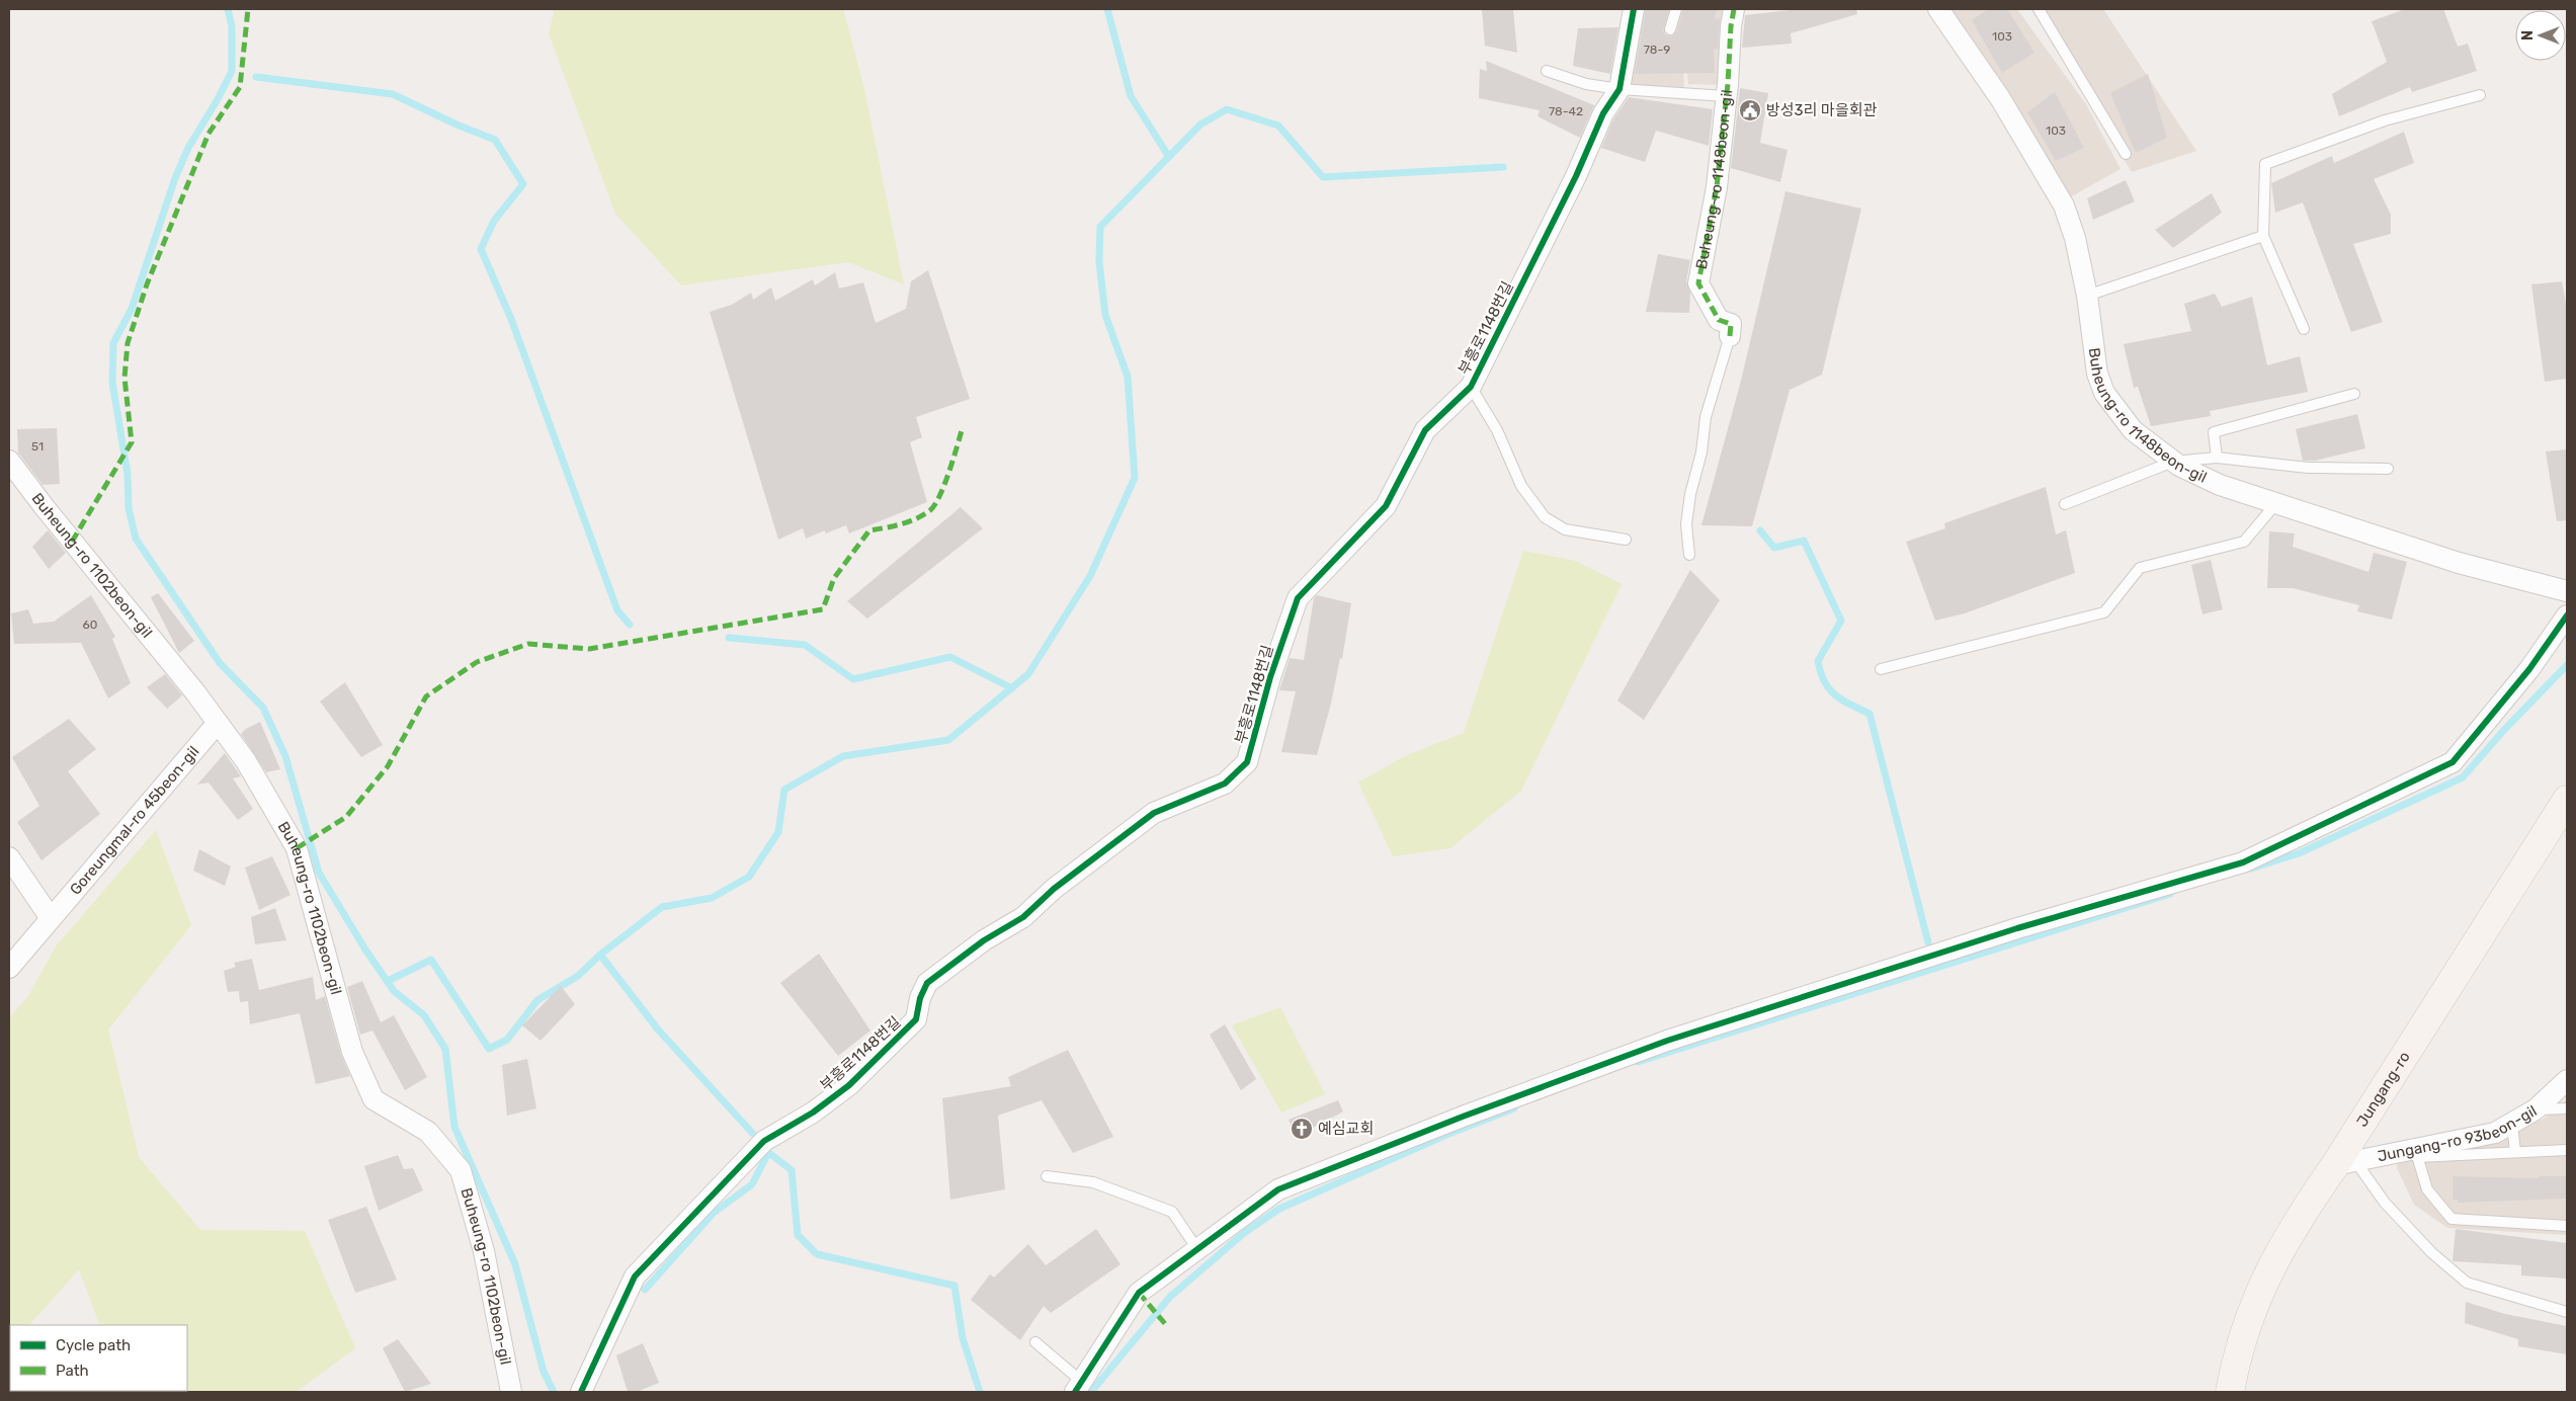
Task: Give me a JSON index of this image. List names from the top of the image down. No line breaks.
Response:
{"streets":{"main road":["Jungang-ro"],"street":["Buheung-ro 1148beon-gil","부흥로1148번길","Buheung-ro 1102beon-gil","Goreungmal-ro 45beon-gil","Jungang-ro 93beon-gil"]},"crossings":[["Buheung-ro 1102beon-gil","Goreungmal-ro 45beon-gil"],["Jungang-ro","Jungang-ro 93beon-gil"]],"places":{"public building":["방성3리 마을회관"],"church":["예심교회"]},"house_numbers":["103","78-9","78-42","103","51","60"],"legend":["Cycle path","Path"],"north":"left"}
